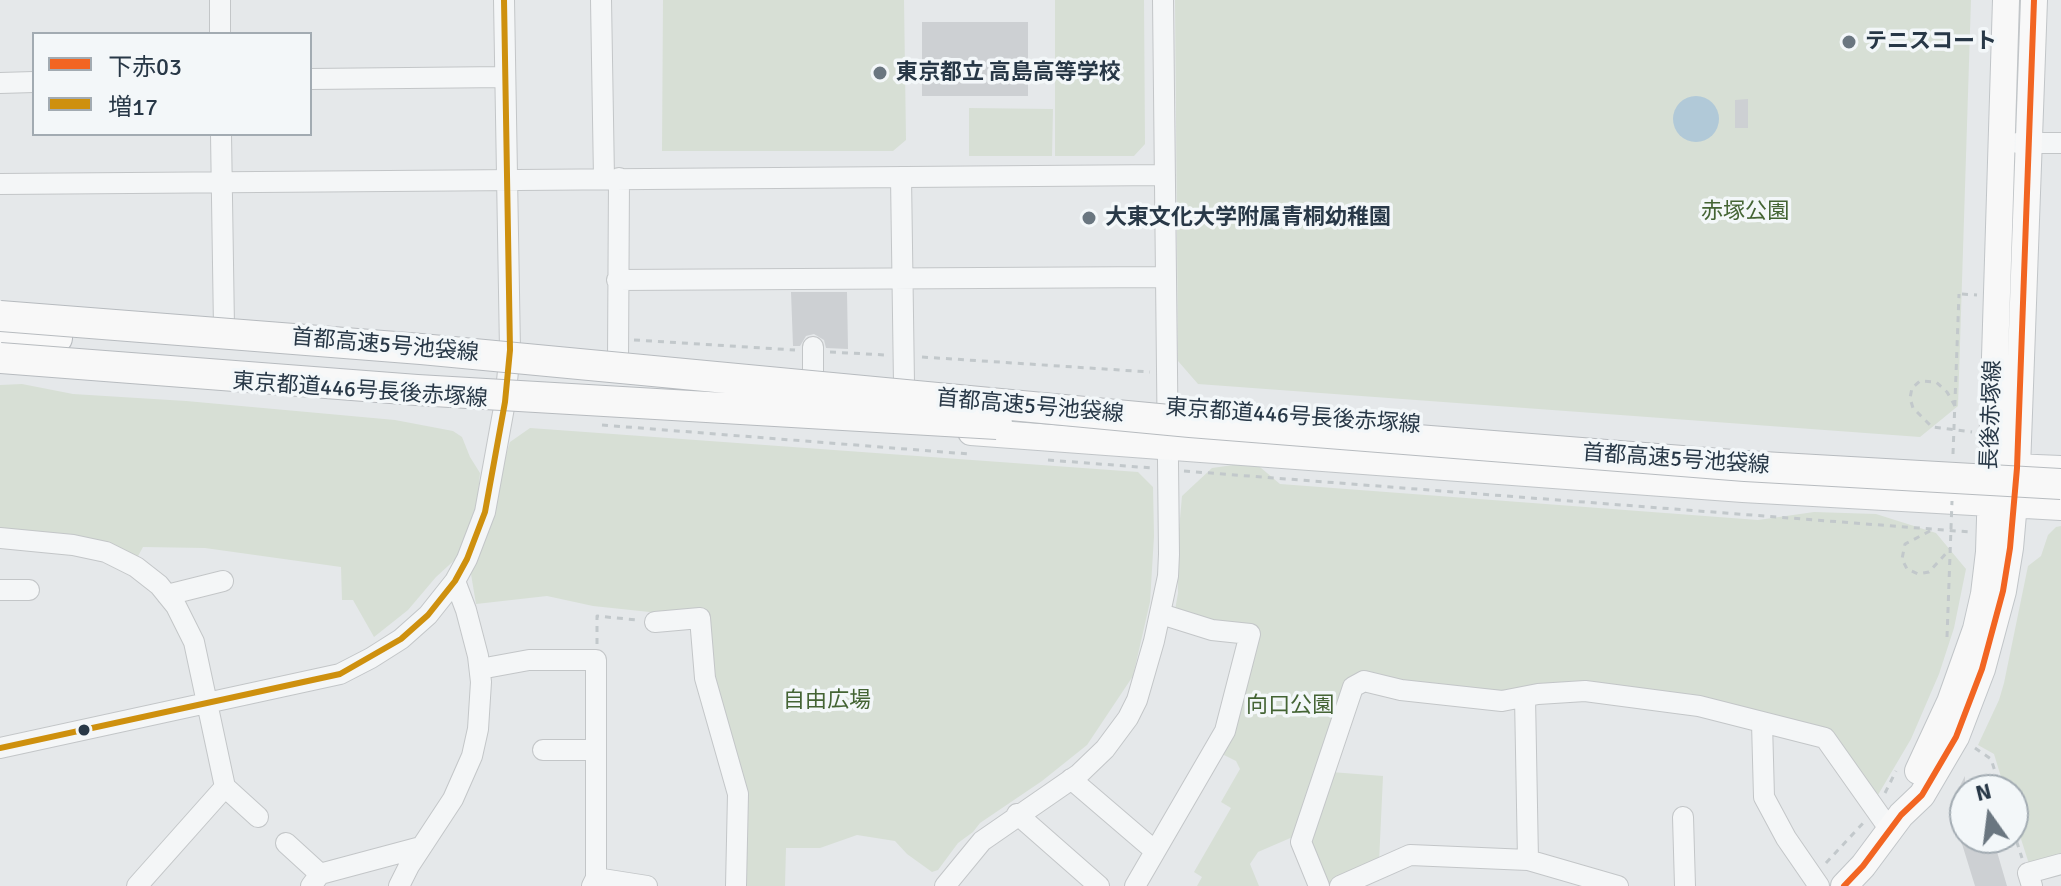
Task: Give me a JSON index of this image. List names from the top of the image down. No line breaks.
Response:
{"streets":{"highway":["首都高速5号池袋線"],"main road":["東京都道446号長後赤塚線","長後赤塚線"]},"crossings":[["首都高速5号池袋線","東京都道446号長後赤塚線"],["東京都道446号長後赤塚線","長後赤塚線"]],"parks":["赤塚公園","自由広場","向口公園"],"places":["テニスコート","東京都立 高島高等学校","大東文化大学附属青桐幼稚園"],"lines":["transit line 下赤03","transit line 増17"],"legend":["下赤03","増17"],"north":"top"}
